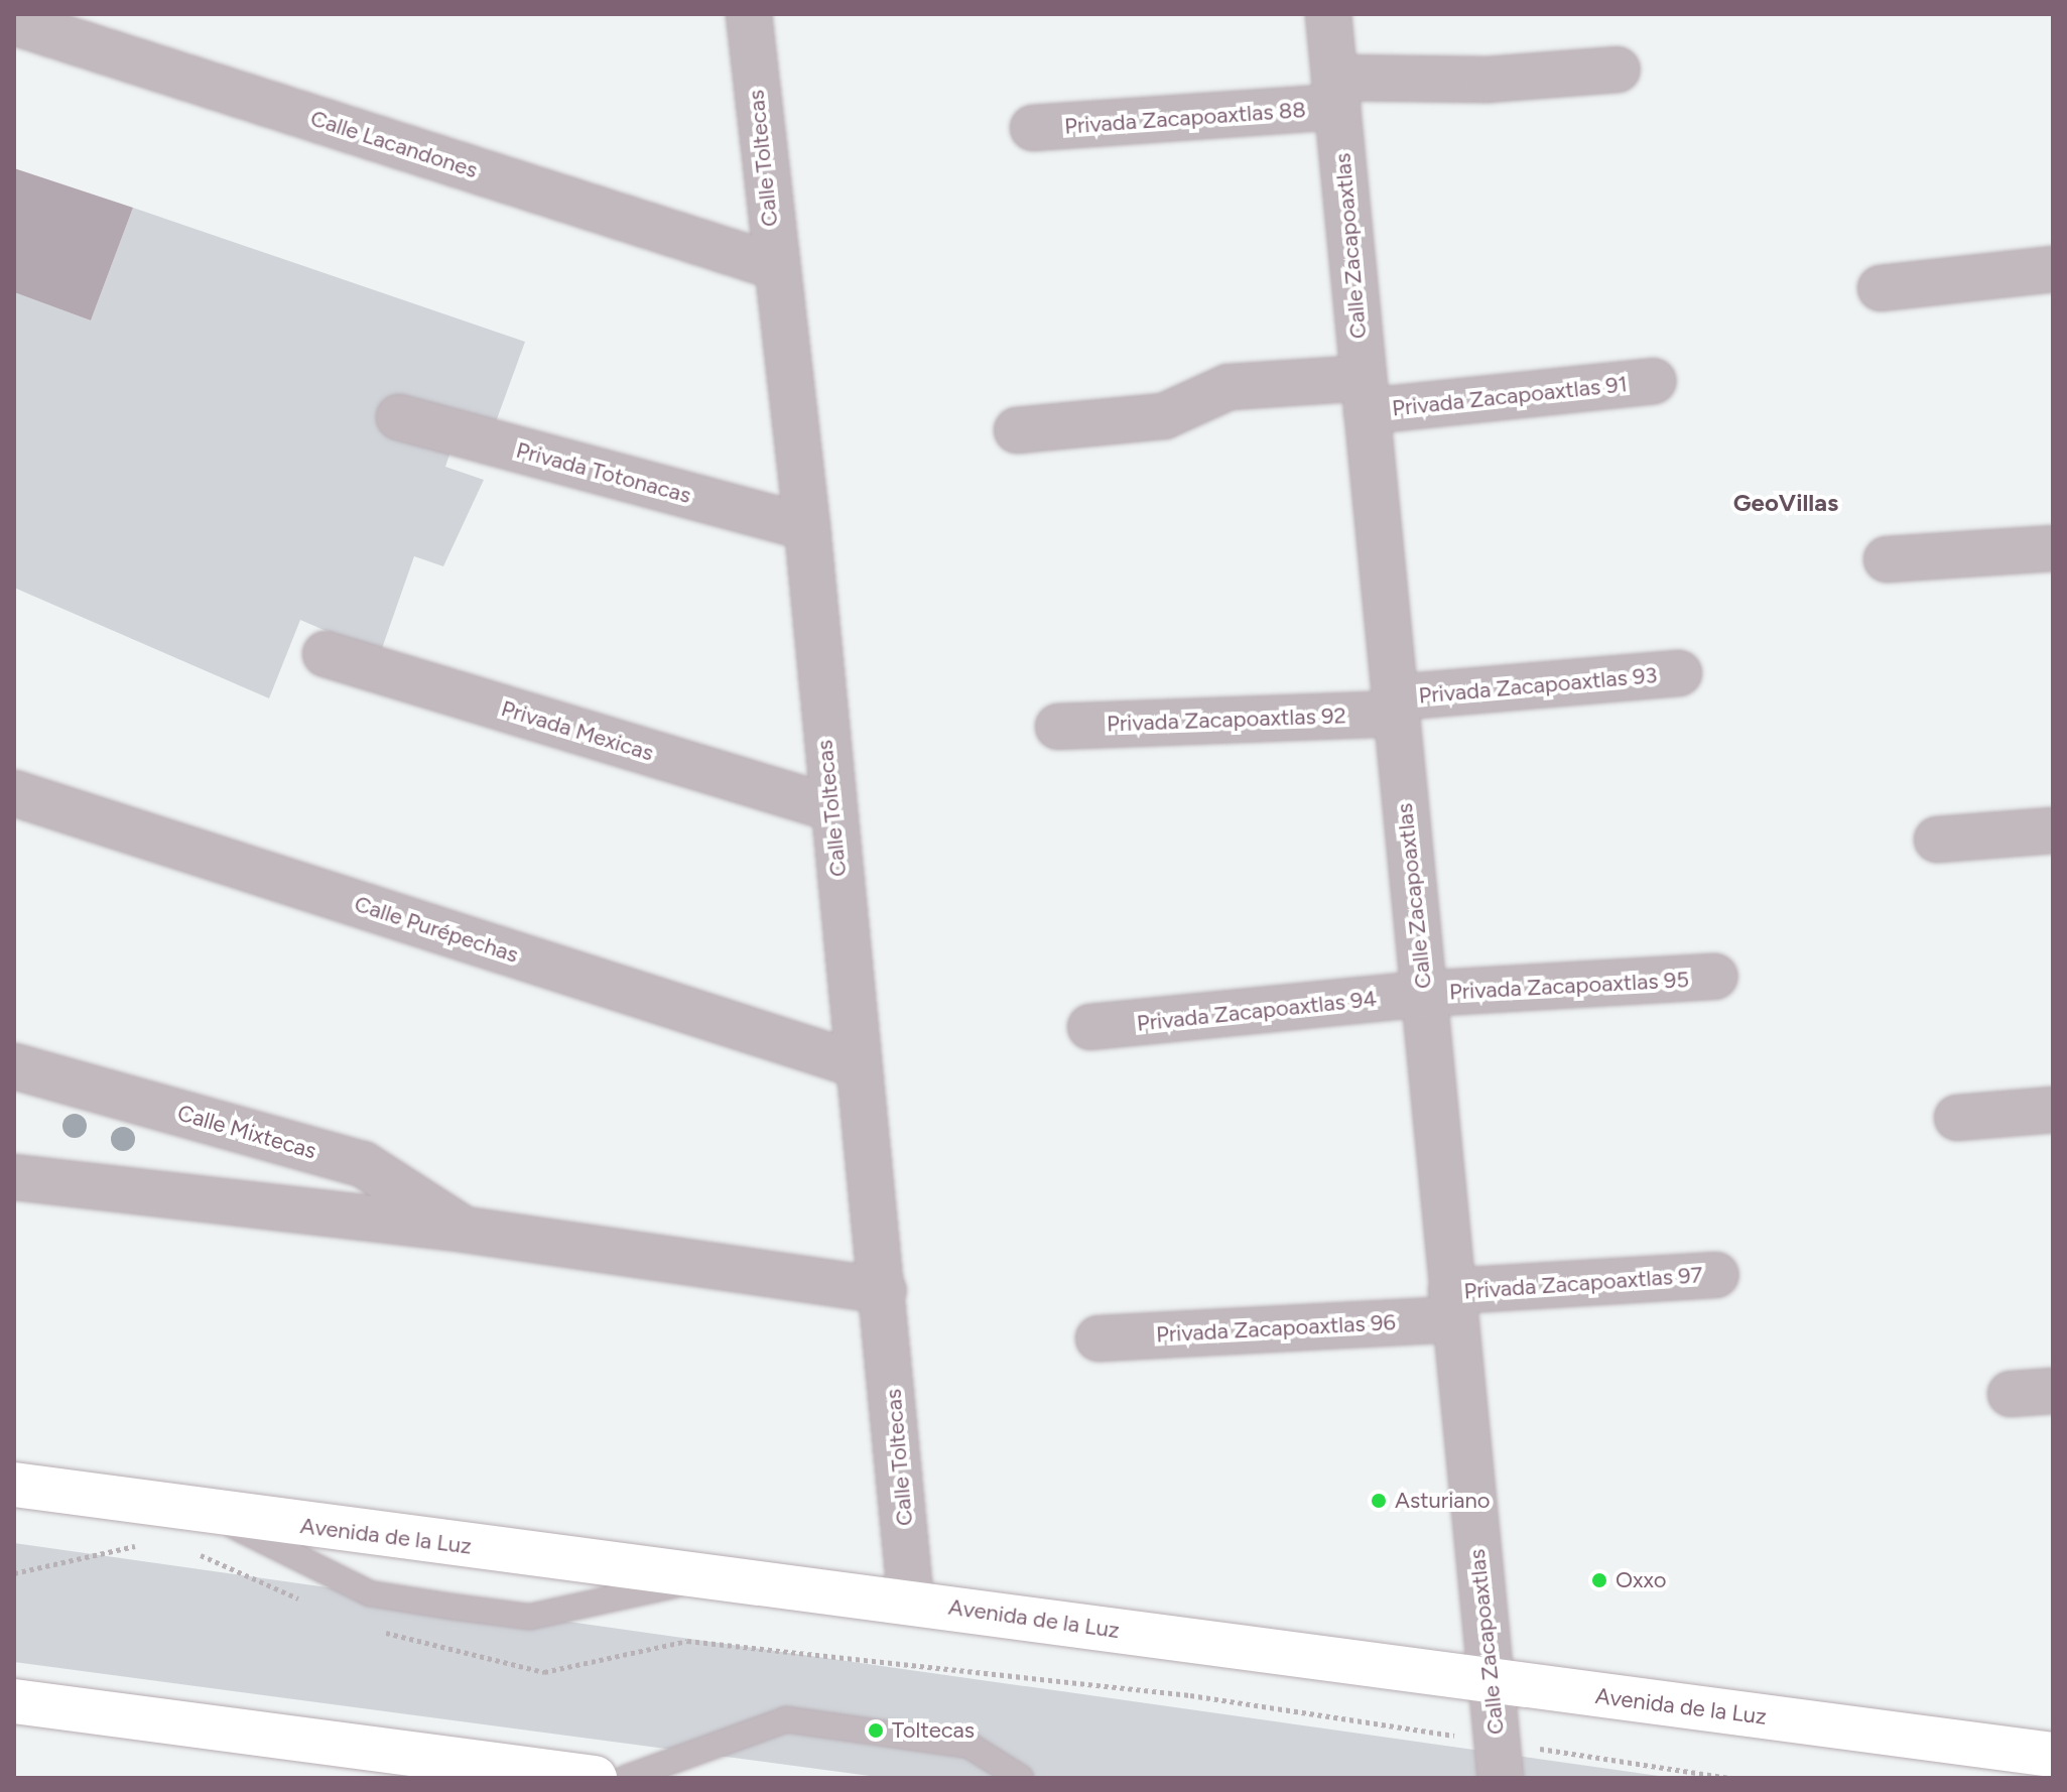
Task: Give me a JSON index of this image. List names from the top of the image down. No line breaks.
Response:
{"streets":{"main road":["Avenida de la Luz"],"street":["Privada Zacapoaxtlas 88","Calle Lacandones","Calle Toltecas","Calle Zacapoaxtlas","Privada Zacapoaxtlas 91","Privada Totonacas","Privada Zacapoaxtlas 93","Privada Zacapoaxtlas 92","Privada Mexicas","Calle Purépechas","Privada Zacapoaxtlas 95","Privada Zacapoaxtlas 94","Calle Mixtecas","Privada Zacapoaxtlas 97","Privada Zacapoaxtlas 96"]},"crossings":[["Privada Zacapoaxtlas 88","Calle Zacapoaxtlas"],["Calle Lacandones","Calle Toltecas"],["Calle Toltecas","Privada Totonacas"],["Calle Toltecas","Privada Mexicas"],["Calle Toltecas","Calle Purépechas"],["Calle Toltecas","Calle Mixtecas"],["Calle Toltecas","Avenida de la Luz"],["Calle Zacapoaxtlas","Privada Zacapoaxtlas 91"],["Calle Zacapoaxtlas","Privada Zacapoaxtlas 93"],["Calle Zacapoaxtlas","Privada Zacapoaxtlas 92"],["Calle Zacapoaxtlas","Privada Zacapoaxtlas 95"],["Calle Zacapoaxtlas","Privada Zacapoaxtlas 94"],["Calle Zacapoaxtlas","Privada Zacapoaxtlas 97"],["Calle Zacapoaxtlas","Privada Zacapoaxtlas 96"],["Calle Zacapoaxtlas","Avenida de la Luz"],["Privada Zacapoaxtlas 93","Privada Zacapoaxtlas 92"],["Privada Zacapoaxtlas 95","Privada Zacapoaxtlas 94"],["Privada Zacapoaxtlas 97","Privada Zacapoaxtlas 96"]],"districts":["GeoVillas"],"places":["Asturiano","Oxxo","Toltecas"]}
